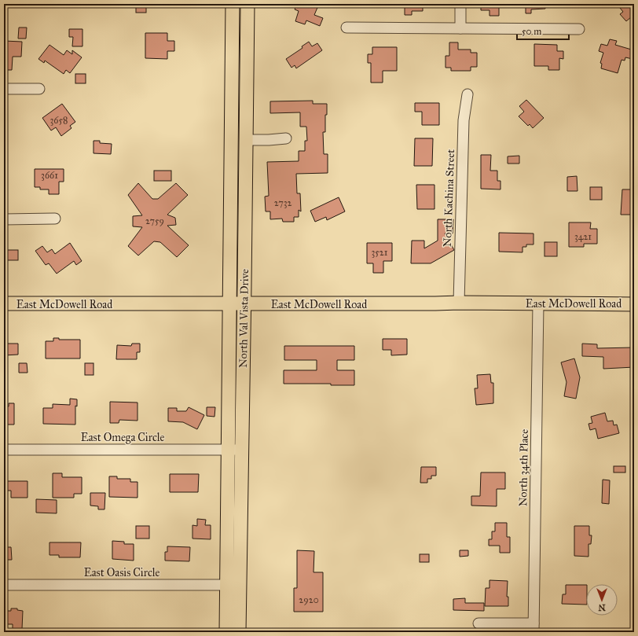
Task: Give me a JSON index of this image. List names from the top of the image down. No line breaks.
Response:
{"streets":{"main road":["East McDowell Road","North Val Vista Drive"],"street":["North Kachina Street","East Omega Circle","North 34th Place","East Oasis Circle"]},"crossings":[["North Kachina Street","East McDowell Road"],["East McDowell Road","North Val Vista Drive"],["East McDowell Road","North 34th Place"],["North Val Vista Drive","East Omega Circle"],["North Val Vista Drive","East Oasis Circle"]],"house_numbers":["3658","3661","2732","2759","3421","3521","2920"],"scale_bar":"50 m","north":"bottom"}
